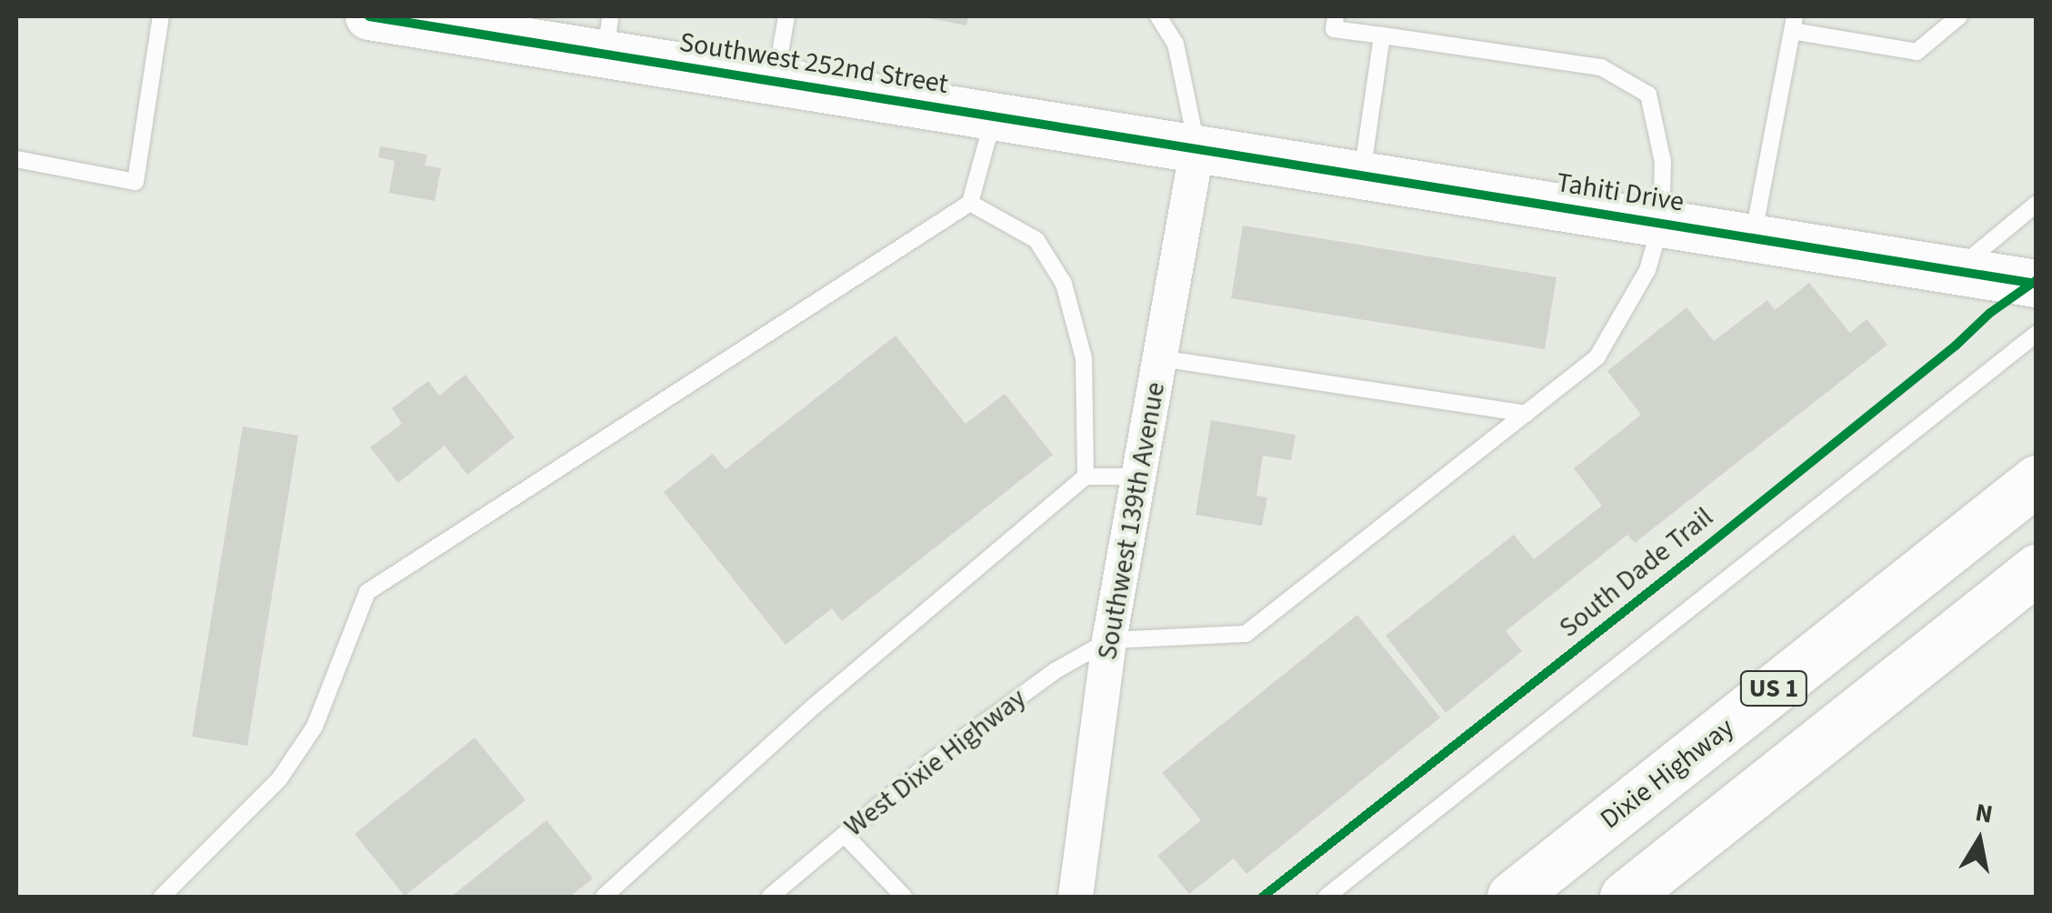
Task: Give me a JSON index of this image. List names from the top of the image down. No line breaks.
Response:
{"streets":{"highway":["US 1","Dixie Highway"],"street":["Southwest 252nd Street","Tahiti Drive","Southwest 139th Avenue"],"lane":["West Dixie Highway"],"cycle path":["South Dade Trail"]},"crossings":[["Southwest 252nd Street","Tahiti Drive"],["Southwest 252nd Street","Southwest 139th Avenue"],["Tahiti Drive","Southwest 139th Avenue"],["Southwest 139th Avenue","West Dixie Highway"]],"north":"top"}
